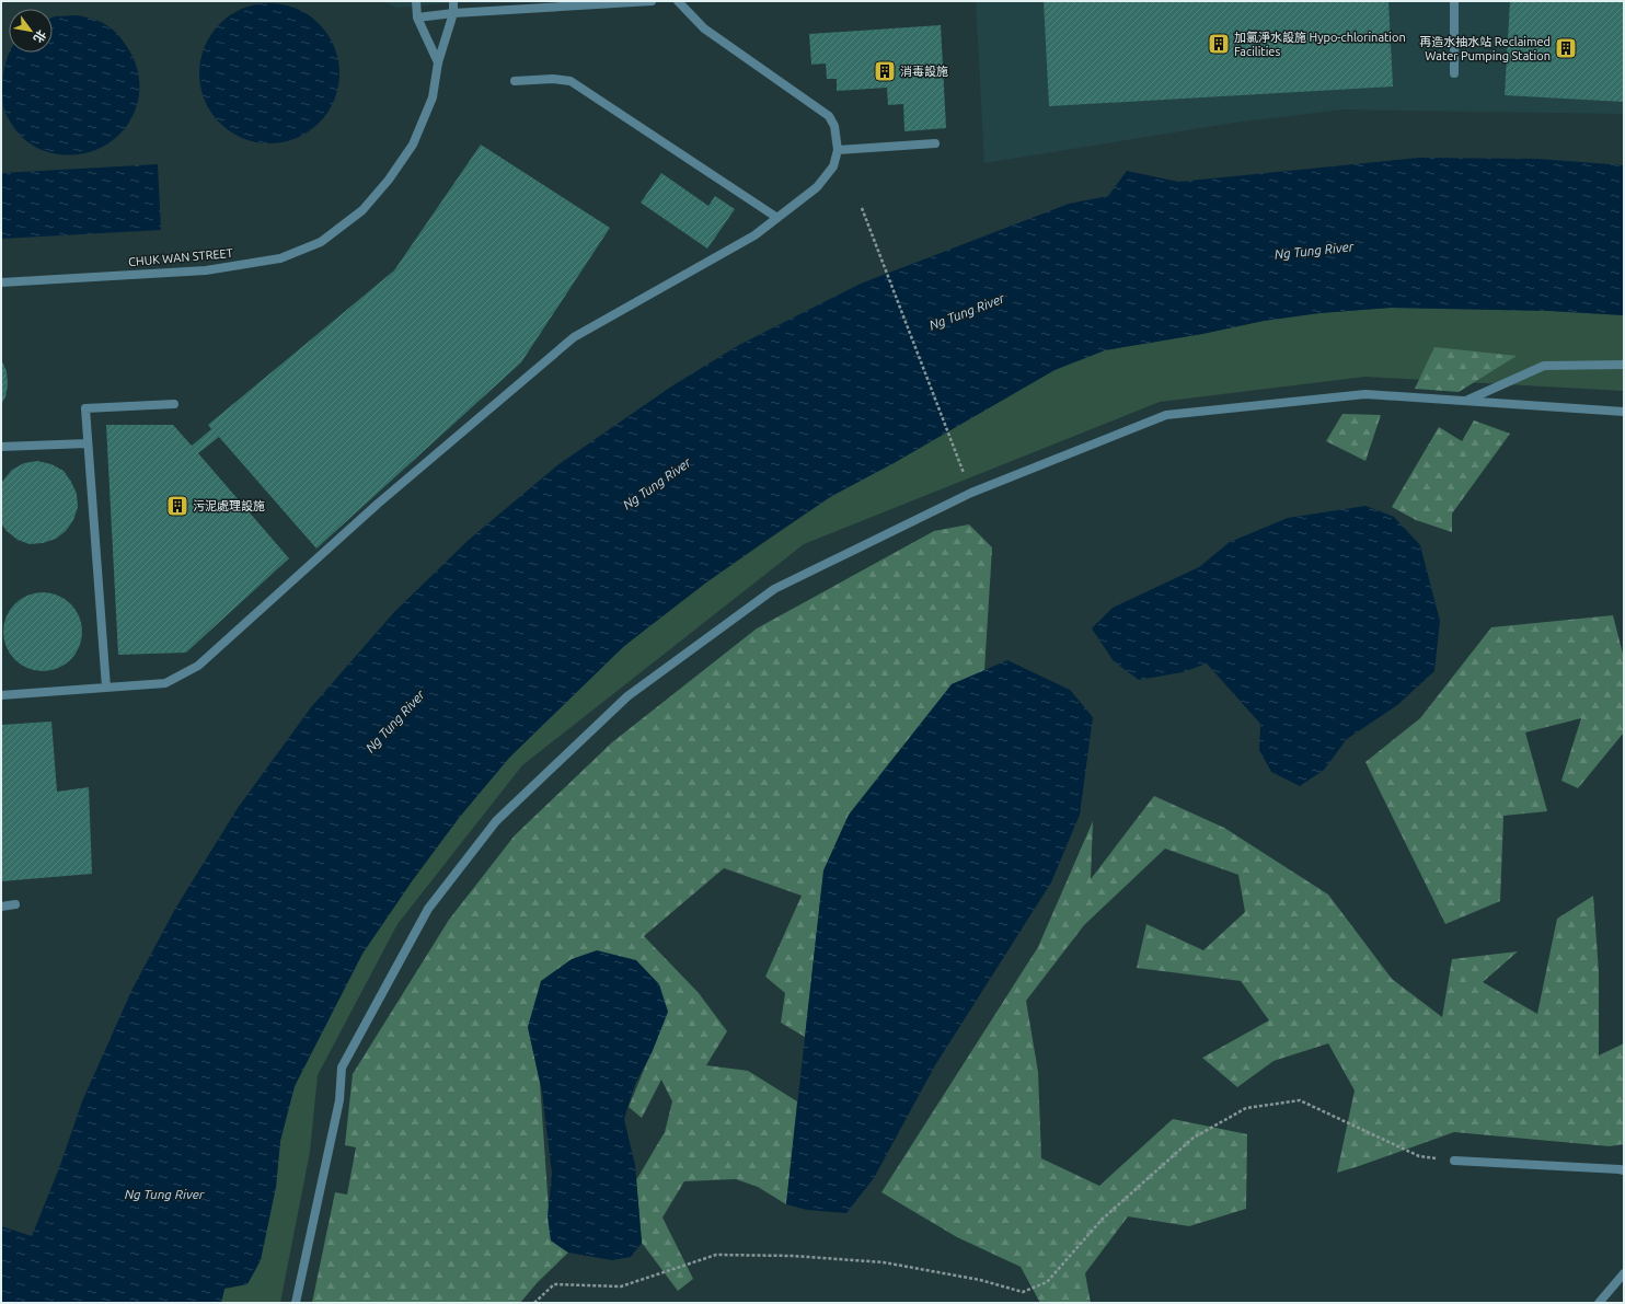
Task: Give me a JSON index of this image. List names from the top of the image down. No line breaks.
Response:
{"streets":{"street":["CHUK WAN STREET"]},"water":["Ng Tung River"],"places":{"building":["加氯淨水設施 Hypo-chlorination Facilities","再造水抽水站 Reclaimed Water Pumping Station","消毒設施","污泥處理設施"]},"north":"bottom right"}
